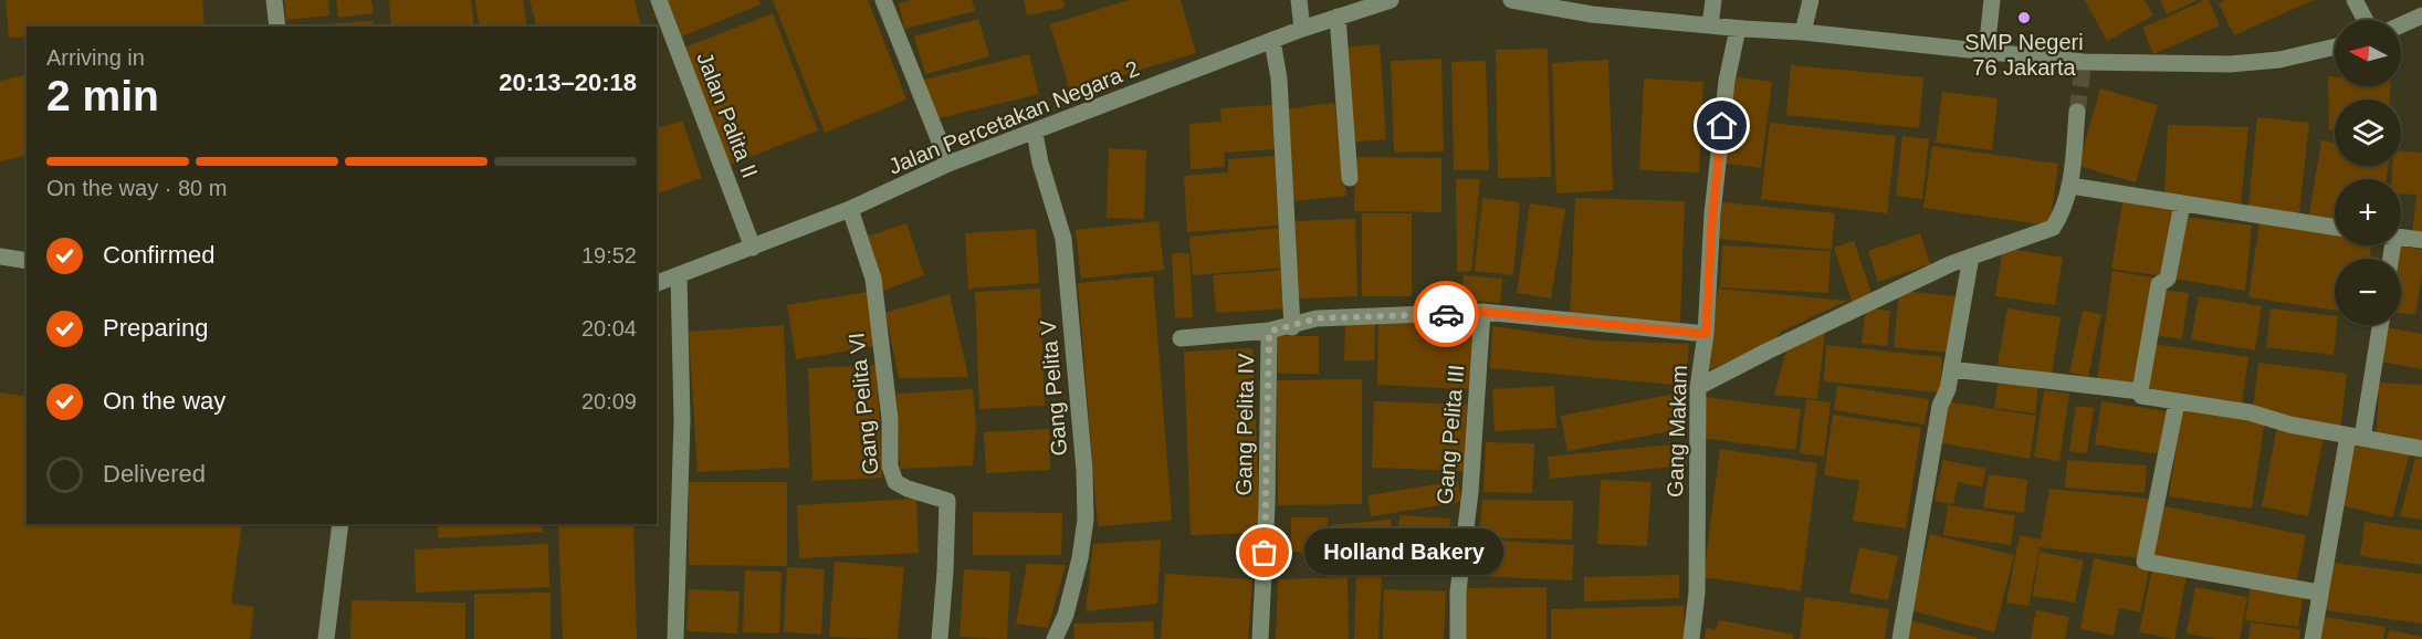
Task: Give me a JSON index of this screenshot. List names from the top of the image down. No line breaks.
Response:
{"streets":{"street":["Jalan Palita II","Jalan Percetakan Negara 2","Gang Pelita V","Gang Pelita VI","Gang Pelita IV","Gang Makam","Gang Pelita III"]},"crossings":[["Jalan Palita II","Jalan Percetakan Negara 2"],["Jalan Percetakan Negara 2","Gang Pelita V"],["Jalan Percetakan Negara 2","Gang Pelita VI"],["Gang Pelita IV","Gang Makam"],["Gang Pelita IV","Gang Pelita III"]],"places":["SMP Negeri 76 Jakarta","Holland Bakery"],"north":"left","page":{"map_buttons":["+","−"],"heading":["2 min","Arriving in","20:13–20:18"],"bar":"On the way · 80 m","list":[["Confirmed","19:52"],["Preparing","20:04"],["On the way","20:09"],"Delivered"],"bubble":"Holland Bakery"}}
